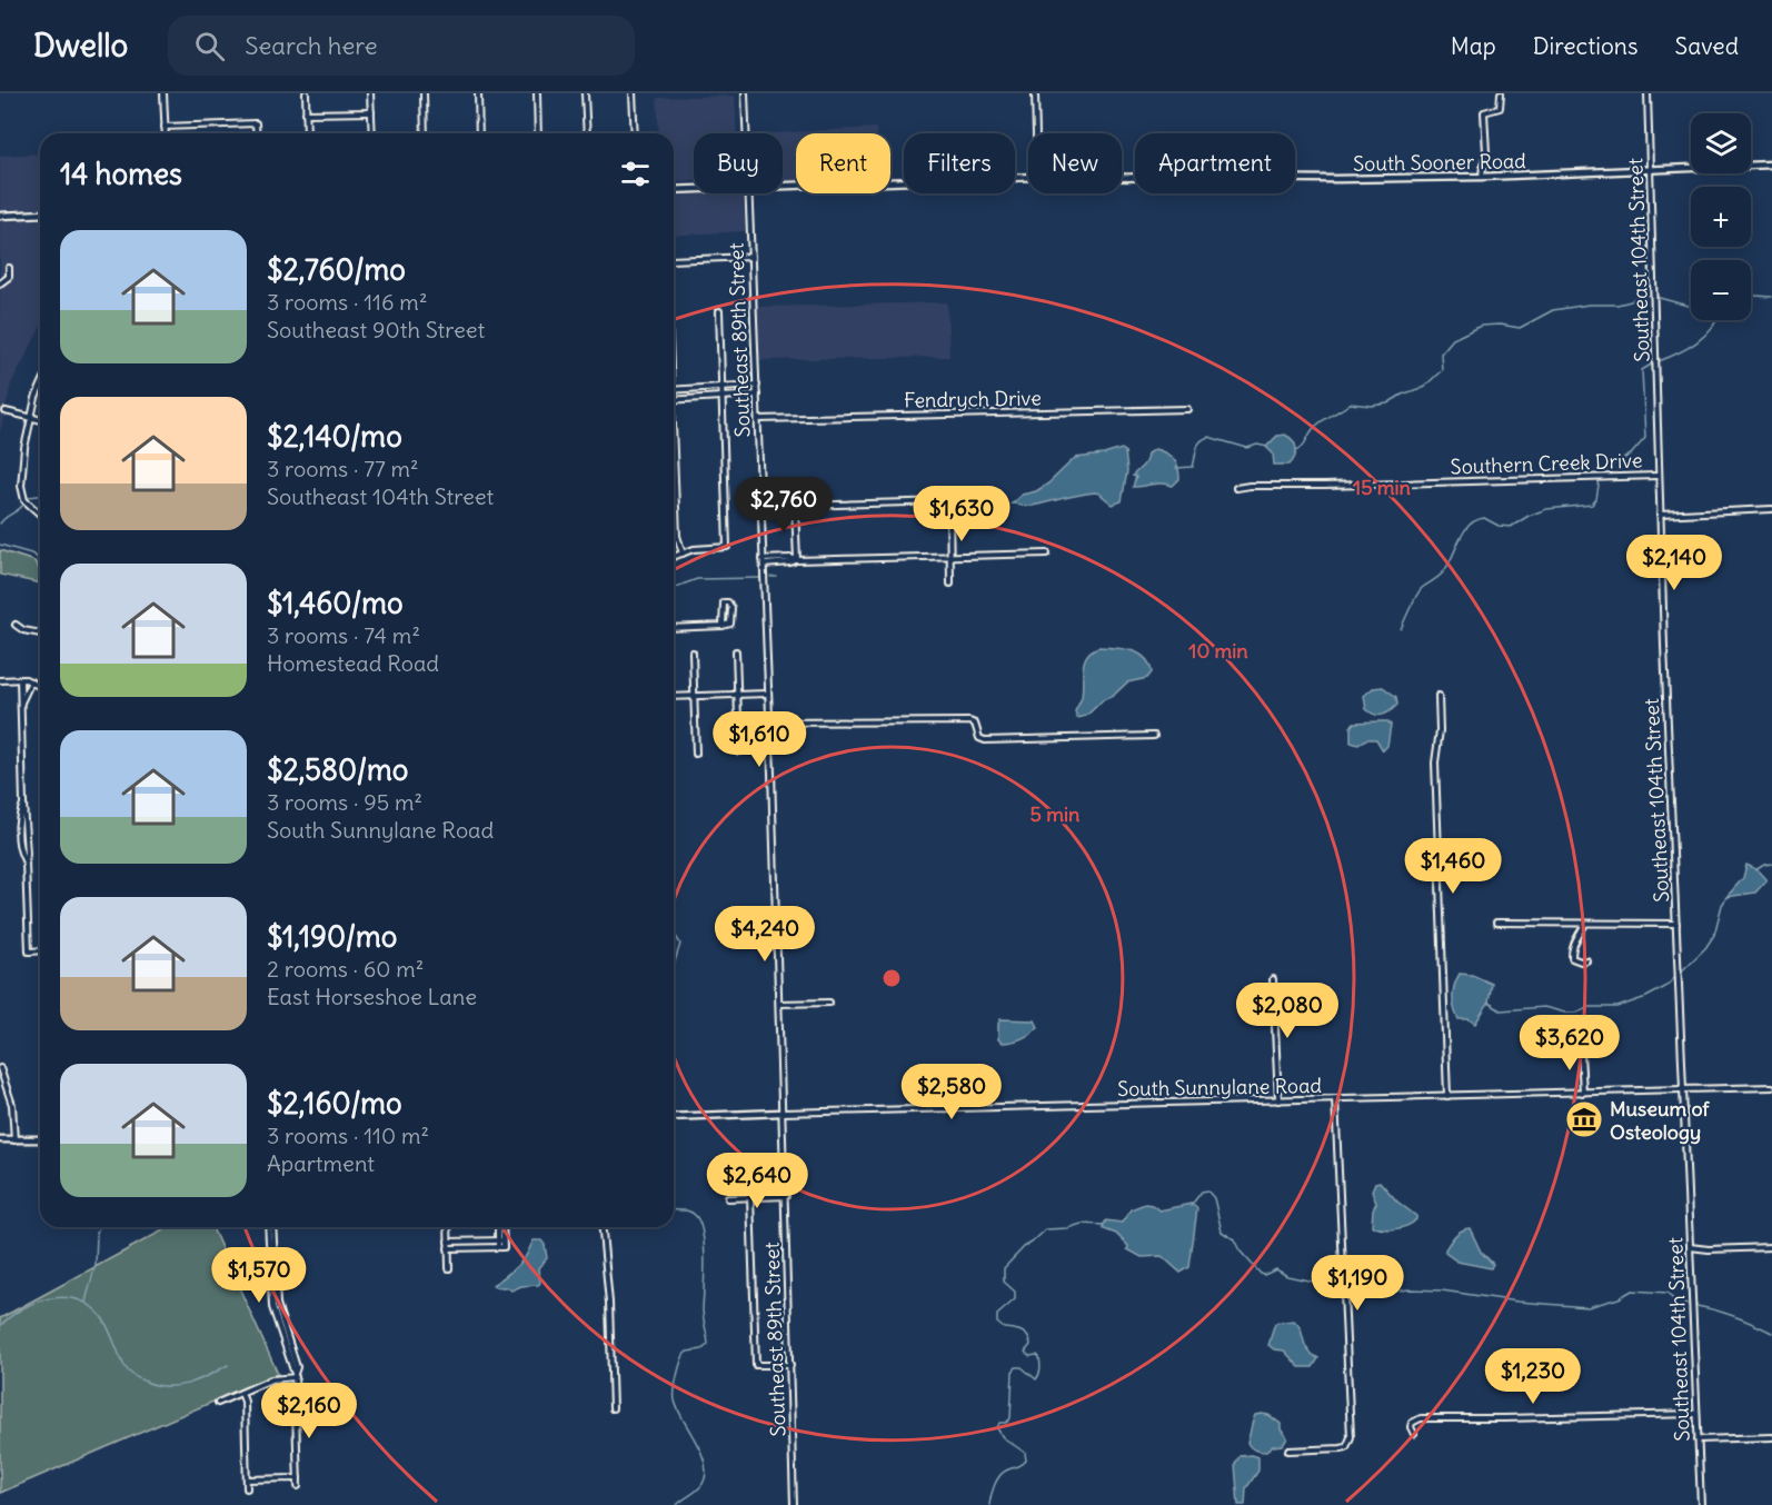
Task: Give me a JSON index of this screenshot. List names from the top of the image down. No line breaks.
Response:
{"streets":{"main road":["South Sooner Road","South Sunnylane Road"],"street":["Southeast 104th Street","Southeast 89th Street","Fendrych Drive","Southern Creek Drive"]},"crossings":[["South Sooner Road","Southeast 104th Street"],["Southeast 104th Street","Southern Creek Drive"],["Southeast 104th Street","South Sunnylane Road"],["Southeast 89th Street","Fendrych Drive"],["Southeast 89th Street","South Sunnylane Road"]],"places":{"museum":["Museum of Osteology"]},"page":{"header":"Dwello","search":"Search here","nav":["Map","Directions","Saved"],"map_buttons":["+","−"],"chip":["Buy","Rent","Filters","New","Apartment"],"heading":"14 homes","list":[{"name":"$2,760/mo","note":"3 rooms · 116 m² · Southeast 90th Street"},{"name":"$2,140/mo","note":"3 rooms · 77 m² · Southeast 104th Street"},{"name":"$1,460/mo","note":"3 rooms · 74 m² · Homestead Road"},{"name":"$2,580/mo","note":"3 rooms · 95 m² · South Sunnylane Road"},{"name":"$1,190/mo","note":"2 rooms · 60 m² · East Horseshoe Lane"},{"name":"$2,160/mo","note":"3 rooms · 110 m² · Apartment"}],"price":["$2,760","$1,630","$2,140","$1,610","$1,460","$4,240","$2,080","$3,620","$2,580","$2,640","$1,570","$1,190","$1,230","$2,160"]},"rings":["15 min","10 min","5 min"]}
